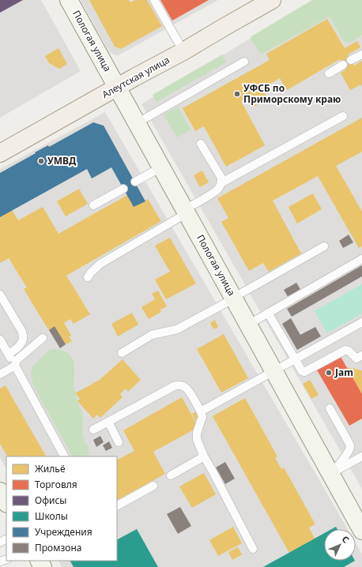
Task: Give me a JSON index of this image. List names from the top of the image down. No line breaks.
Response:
{"streets":{"main road":["Пологая улица","Алеутская улица"]},"crossings":[["Пологая улица","Алеутская улица"]],"places":["УФСБ по Приморскому краю","УМВД","Jam"],"legend":["Жильё","Торговля","Офисы","Школы","Учреждения","Промзона"],"north":"top right"}
